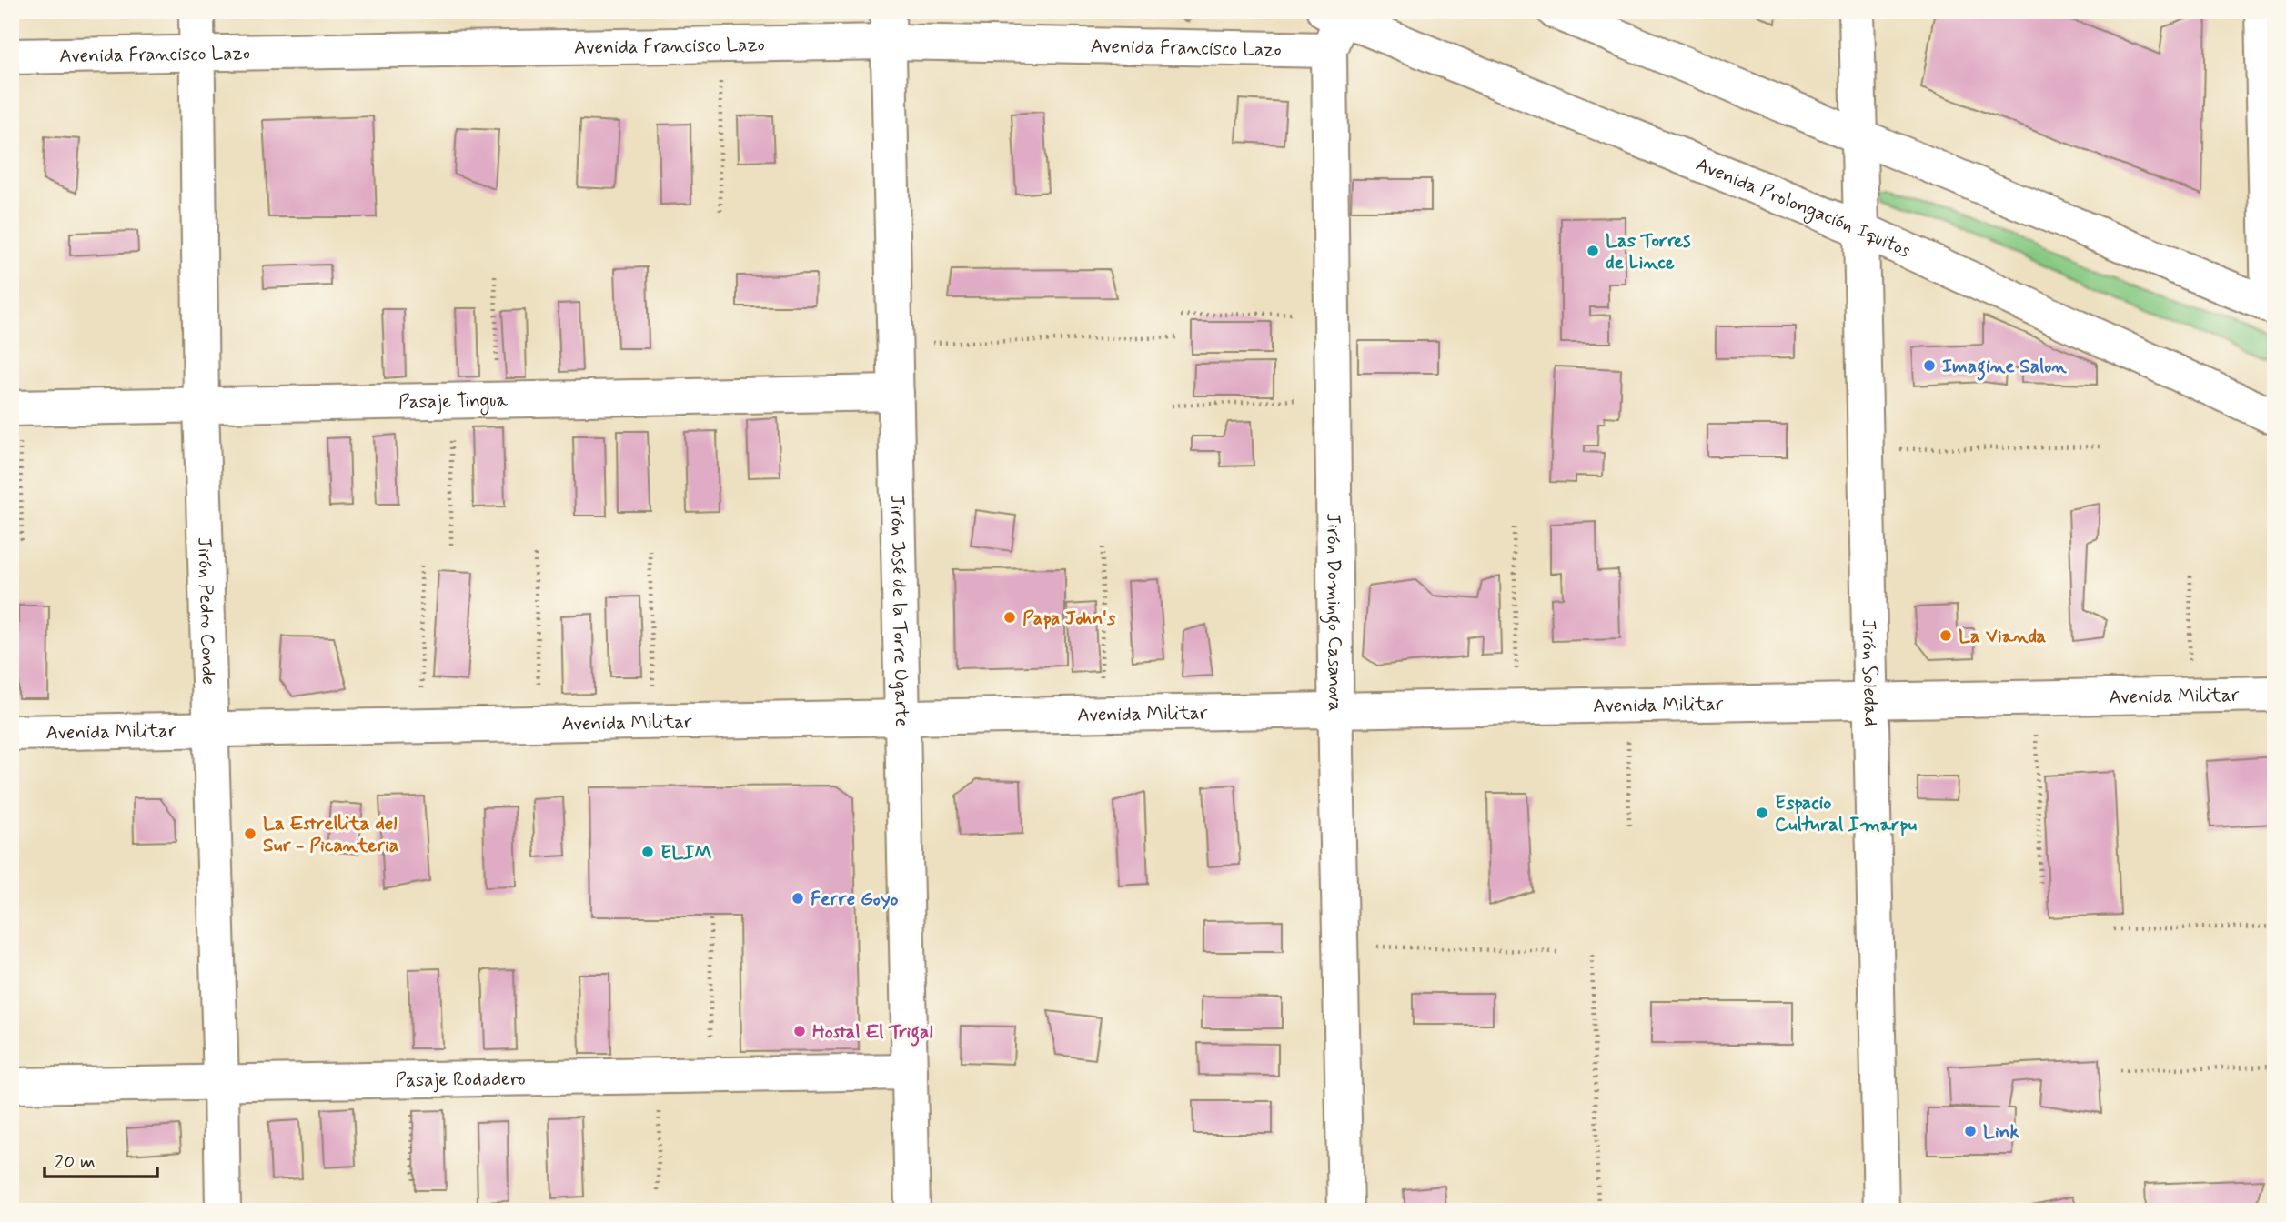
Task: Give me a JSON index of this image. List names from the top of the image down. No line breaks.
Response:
{"streets":{"street":["Avenida Francisco Lazo","Avenida Prolongación Iquitos","Pasaje Tingua","Jirón Pedro Conde","Jirón José de la Torre Ugarte","Jirón Domingo Casanova","Jirón Soledad","Avenida Militar","Pasaje Rodadero"]},"crossings":[["Avenida Francisco Lazo","Jirón Pedro Conde"],["Avenida Francisco Lazo","Jirón José de la Torre Ugarte"],["Avenida Francisco Lazo","Jirón Domingo Casanova"],["Avenida Prolongación Iquitos","Jirón Domingo Casanova"],["Avenida Prolongación Iquitos","Jirón Soledad"],["Pasaje Tingua","Jirón Pedro Conde"],["Pasaje Tingua","Jirón José de la Torre Ugarte"],["Jirón Pedro Conde","Avenida Militar"],["Jirón Pedro Conde","Pasaje Rodadero"],["Jirón José de la Torre Ugarte","Avenida Militar"],["Jirón José de la Torre Ugarte","Pasaje Rodadero"],["Jirón Domingo Casanova","Avenida Militar"],["Jirón Soledad","Avenida Militar"]],"places":["Las Torres de Lince","Imagine Salon","Papa John's","La Vianda","Espacio Cultural Imarpu","La Estrellita del Sur - Picanteria","ELIM","Ferre Goyo","Hostal El Trigal","Link"],"scale_bar":"20 m"}
